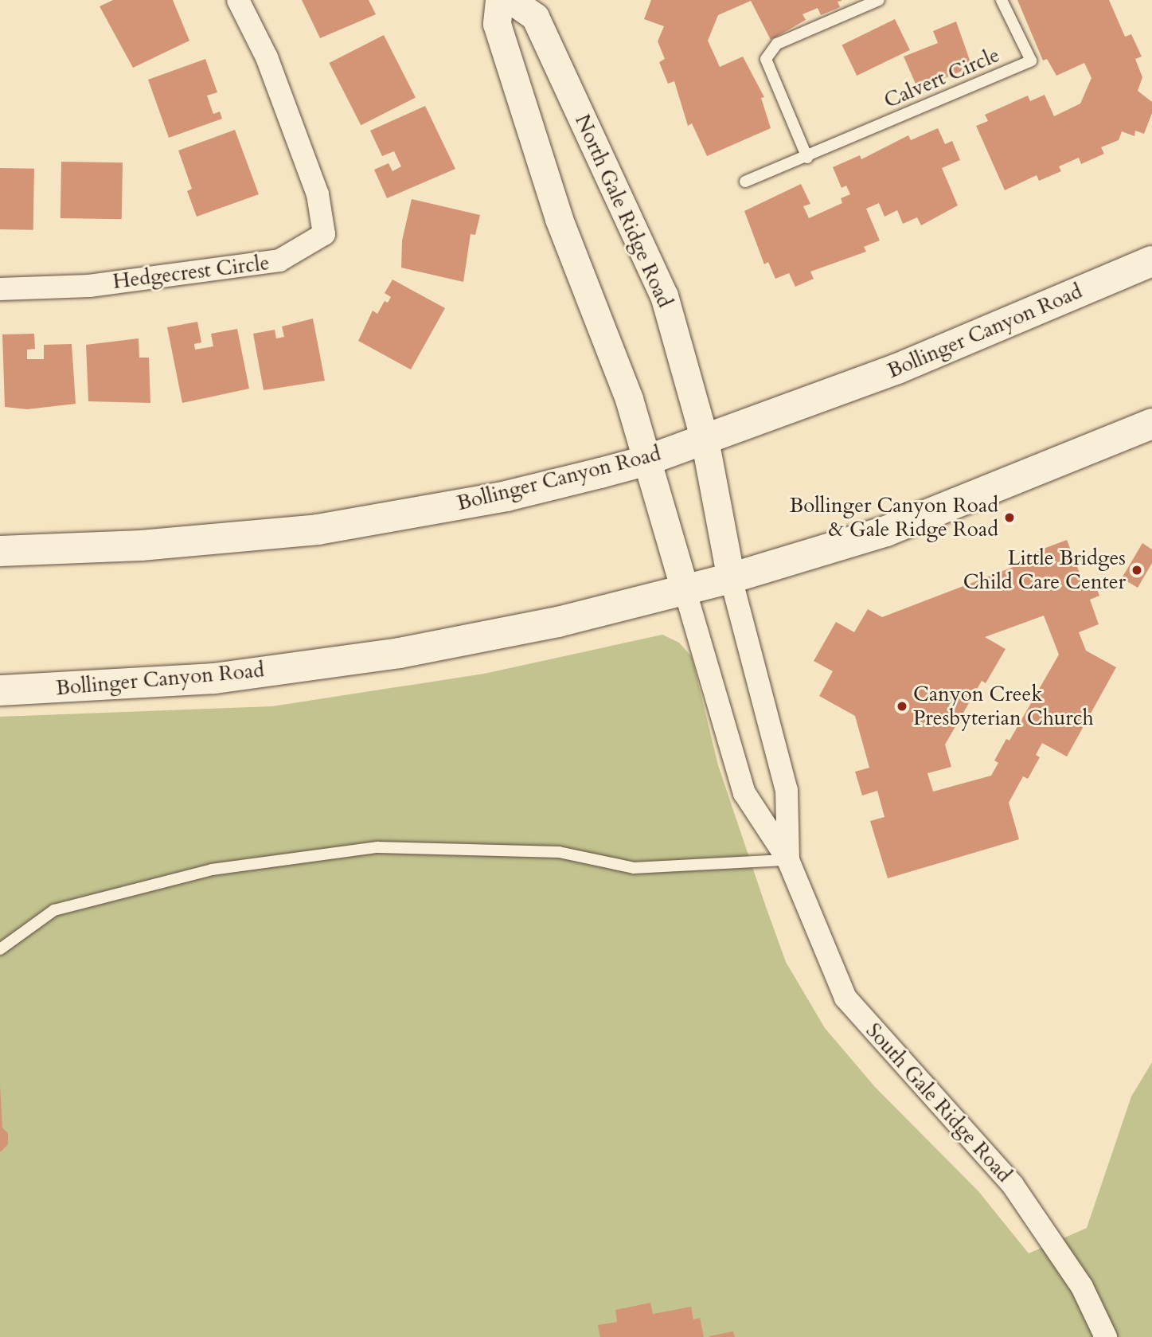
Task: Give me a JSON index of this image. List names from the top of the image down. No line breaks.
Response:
{"streets":{"main road":["Bollinger Canyon Road"],"street":["North Gale Ridge Road","Hedgecrest Circle","South Gale Ridge Road"],"lane":["Calvert Circle"]},"crossings":[["North Gale Ridge Road","Bollinger Canyon Road"],["North Gale Ridge Road","South Gale Ridge Road"],["Bollinger Canyon Road","South Gale Ridge Road"]],"places":["Bollinger Canyon Road & Gale Ridge Road","Little Bridges Child Care Center","Canyon Creek Presbyterian Church"]}
